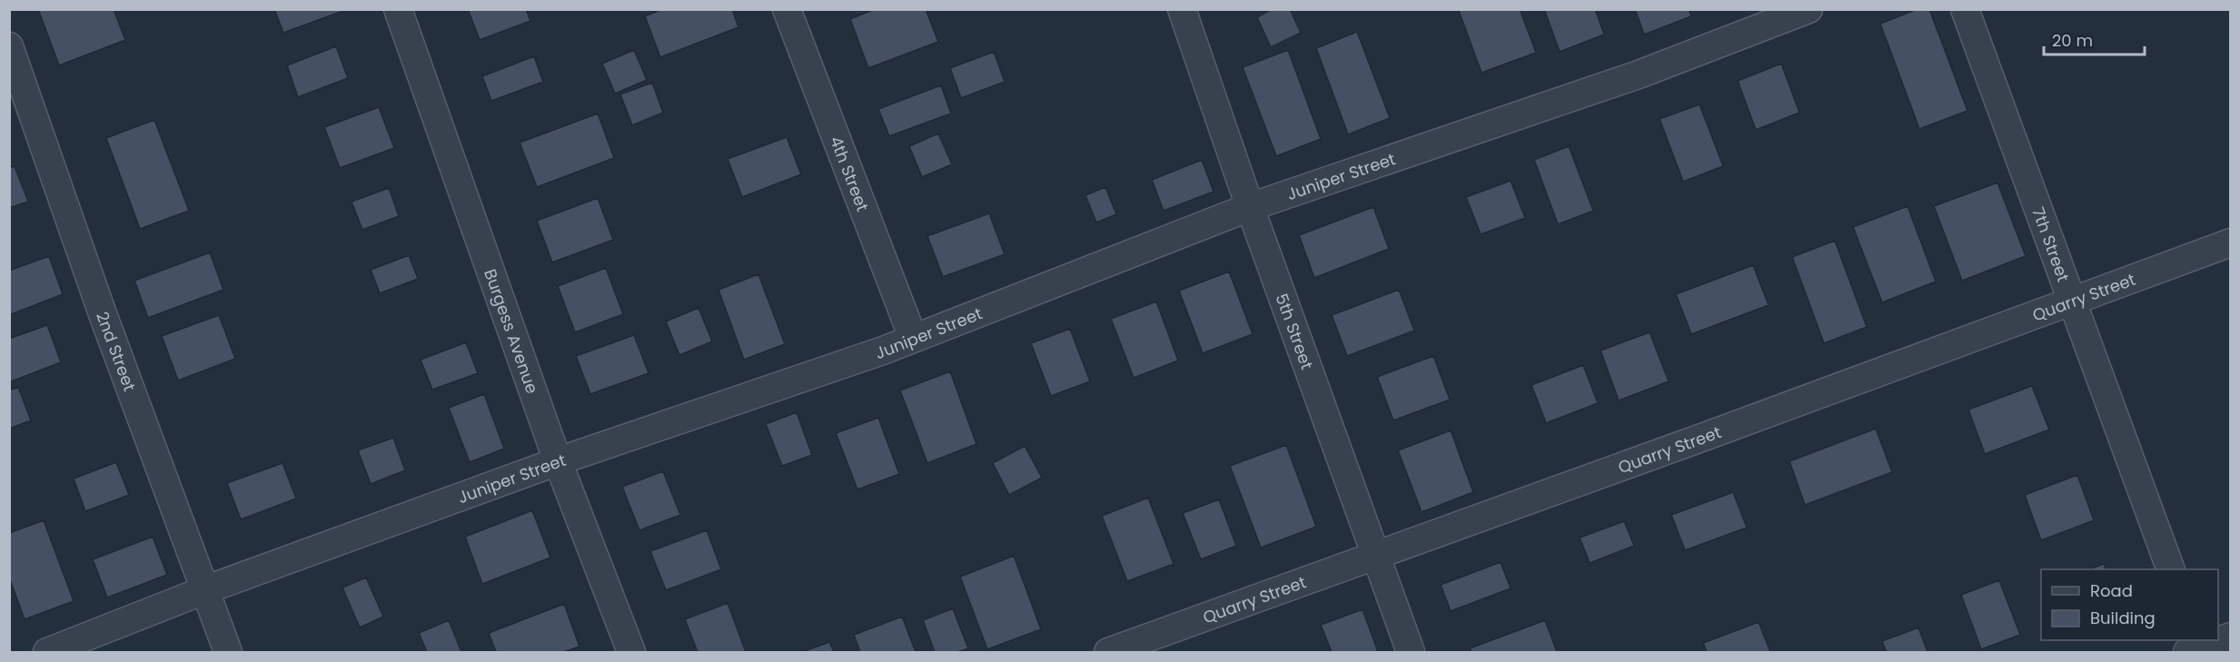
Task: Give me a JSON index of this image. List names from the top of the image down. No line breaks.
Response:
{"streets":{"street":["4th Street","Juniper Street","7th Street","Quarry Street","5th Street","Burgess Avenue","2nd Street"]},"crossings":[["4th Street","Juniper Street"],["Juniper Street","5th Street"],["Juniper Street","Burgess Avenue"],["Juniper Street","2nd Street"],["7th Street","Quarry Street"],["Quarry Street","5th Street"]],"legend":["Road","Building"],"scale_bar":"20 m"}
